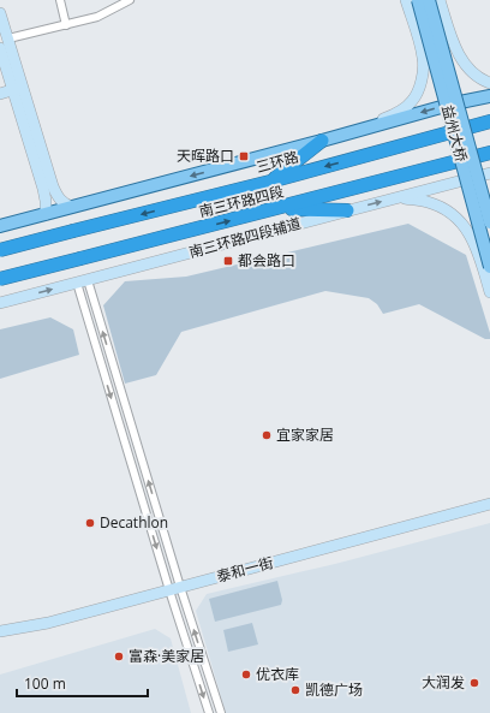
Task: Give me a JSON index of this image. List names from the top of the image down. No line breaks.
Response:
{"streets":{"highway":["三环路","南三环路四段"],"main road":["益州大桥"],"street":["南三环路四段辅道","泰和一街"]},"one_way":["三环路","南三环路四段"],"places":{"transit":["天晖路口","都会路口"],"other":["宜家家居","Decathlon","富森·美家居","优衣库","大润发","凯德广场"]},"scale_bar":"100 m"}
